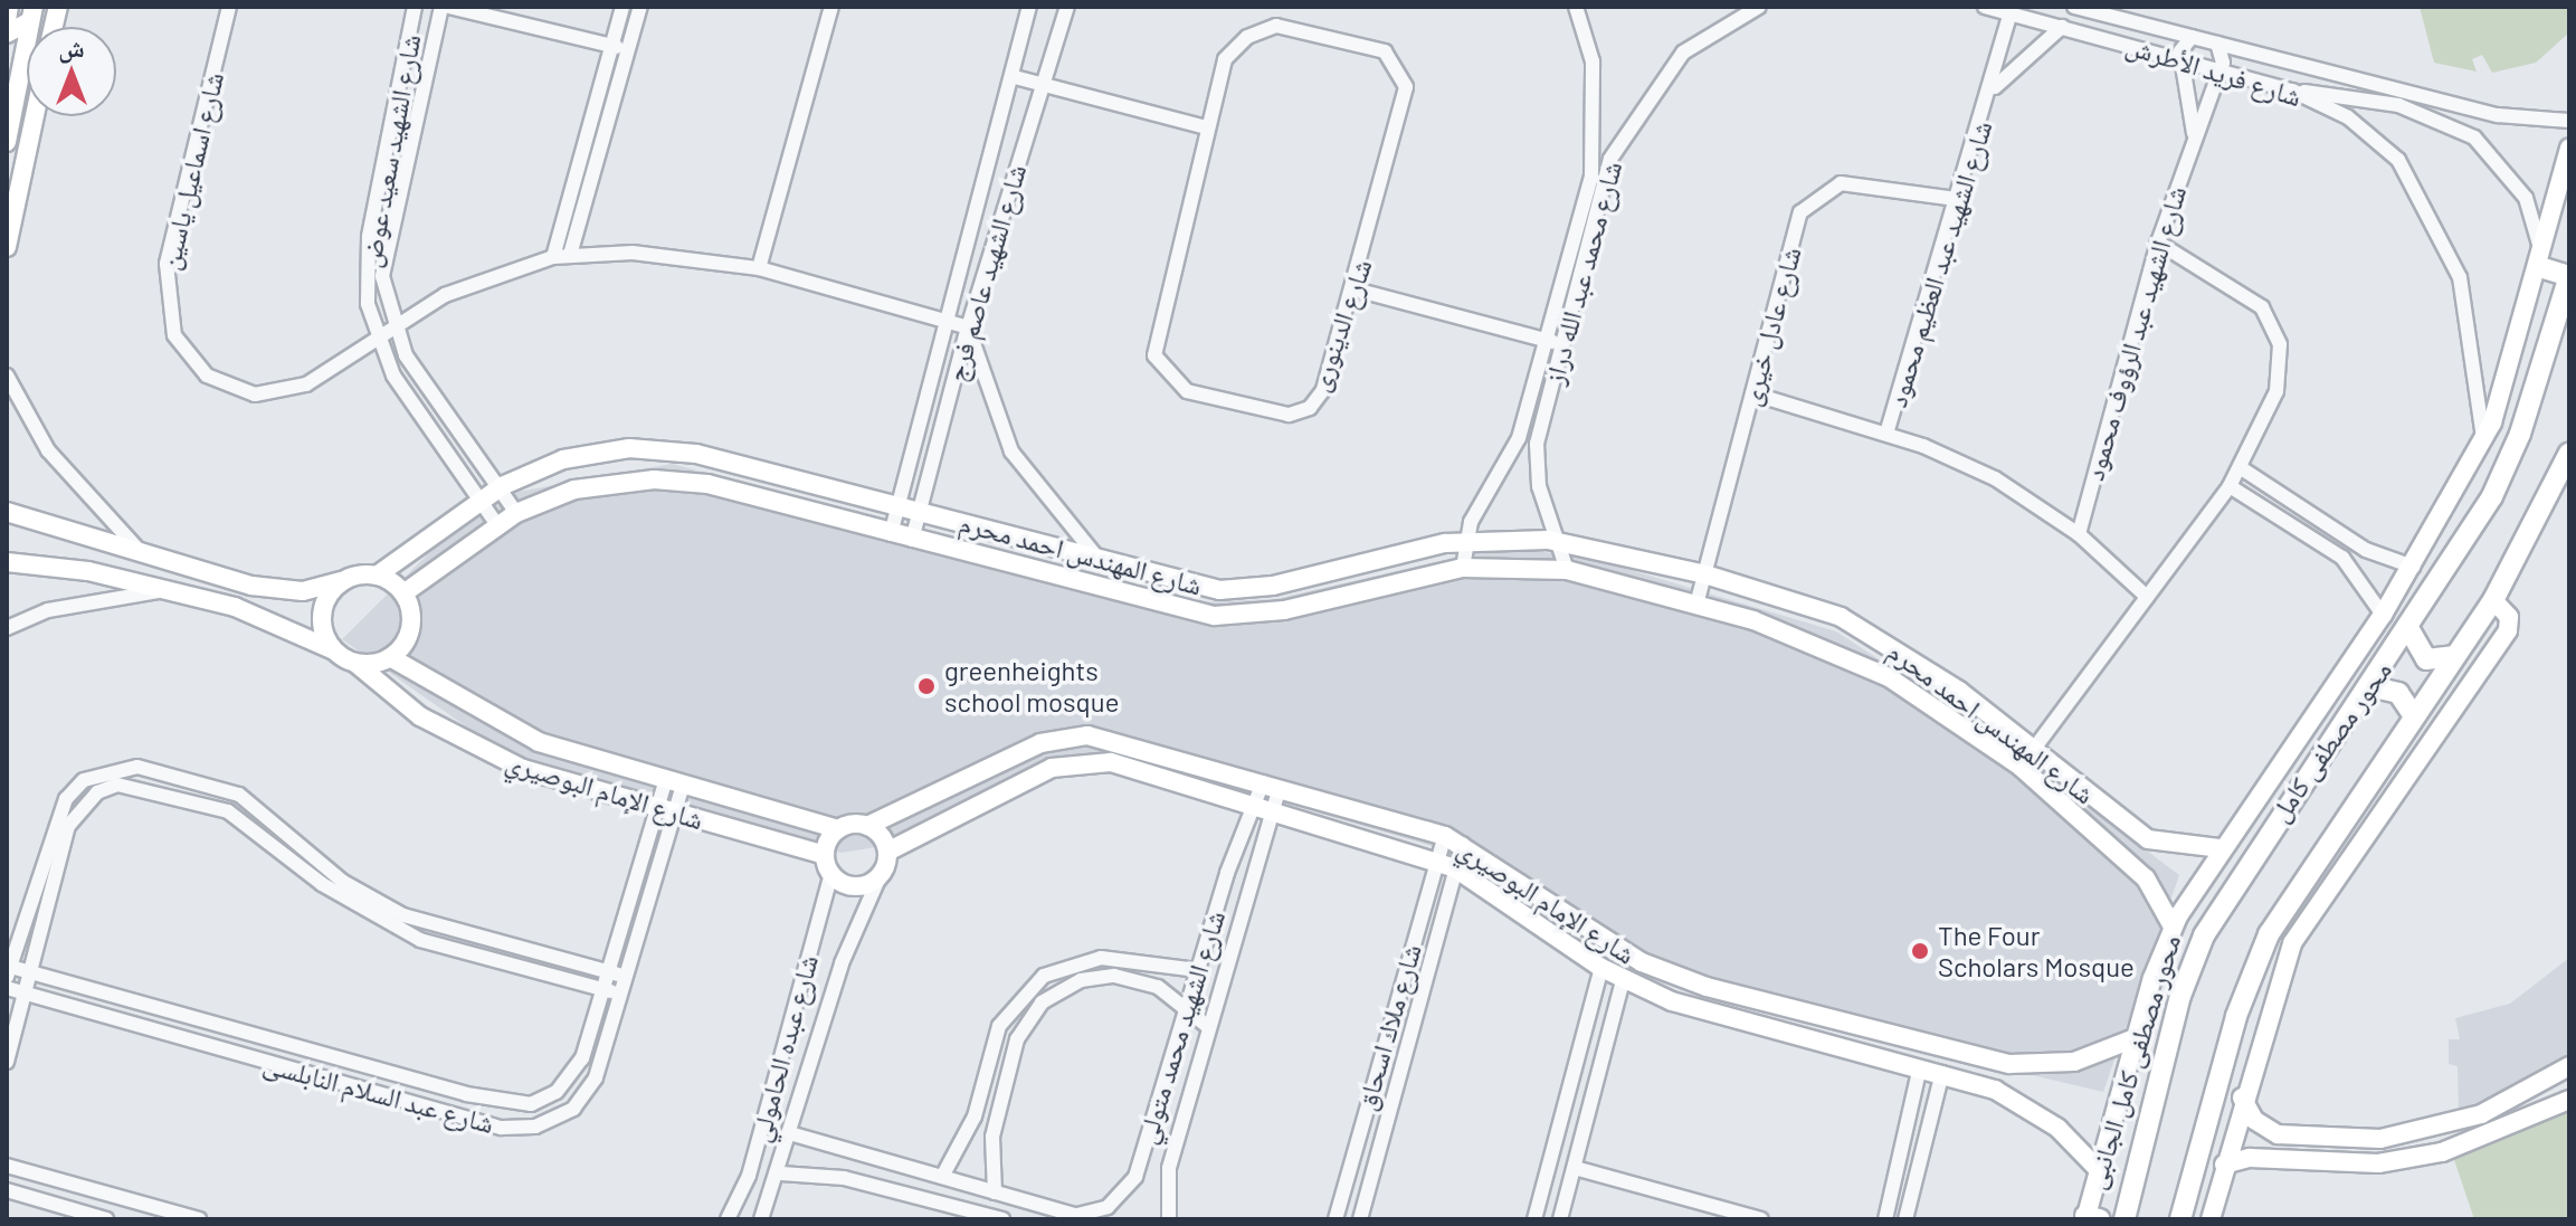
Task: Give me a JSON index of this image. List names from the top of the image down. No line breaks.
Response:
{"streets":{"main road":["محور مصطفى كامل"],"street":["شارع فريد الأطرش","شارع الشهيد سعيد عوض","شارع اسماعيل ياسين","شارع الشهيد عبد العظيم محمود","شارع الشهيد عاصم فرج","شارع محمد عبد الله دراز","شارع الدينورى","شارع عادل خيرى","شارع الشهيد عبد الرؤوف محمود","شارع المهندس احمد محرم","شارع الإمام البوصيري","شارع الشهيد محمد متولي","شارع ملاك اسحاق","شارع عبده الحامولي","محور مصطفى كامل الجانبى","شارع عبد السلام النابلسى"]},"crossings":[["شارع فريد الأطرش","شارع الشهيد عبد العظيم محمود"],["شارع فريد الأطرش","شارع الشهيد عبد الرؤوف محمود"],["شارع فريد الأطرش","محور مصطفى كامل الجانبى"],["شارع الشهيد سعيد عوض","شارع اسماعيل ياسين"],["شارع اسماعيل ياسين","شارع الشهيد عاصم فرج"],["شارع الشهيد عبد العظيم محمود","شارع عادل خيرى"],["شارع الشهيد عاصم فرج","شارع المهندس احمد محرم"],["شارع محمد عبد الله دراز","شارع المهندس احمد محرم"],["شارع عادل خيرى","شارع المهندس احمد محرم"],["شارع المهندس احمد محرم","شارع الإمام البوصيري"],["شارع المهندس احمد محرم","محور مصطفى كامل الجانبى"],["شارع الإمام البوصيري","شارع الشهيد محمد متولي"],["شارع الإمام البوصيري","شارع ملاك اسحاق"],["شارع الإمام البوصيري","شارع عبده الحامولي"],["شارع الإمام البوصيري","محور مصطفى كامل الجانبى"],["شارع الإمام البوصيري","شارع عبد السلام النابلسى"]],"places":["greenheights school mosque","The Four Scholars Mosque"],"north":"top"}
